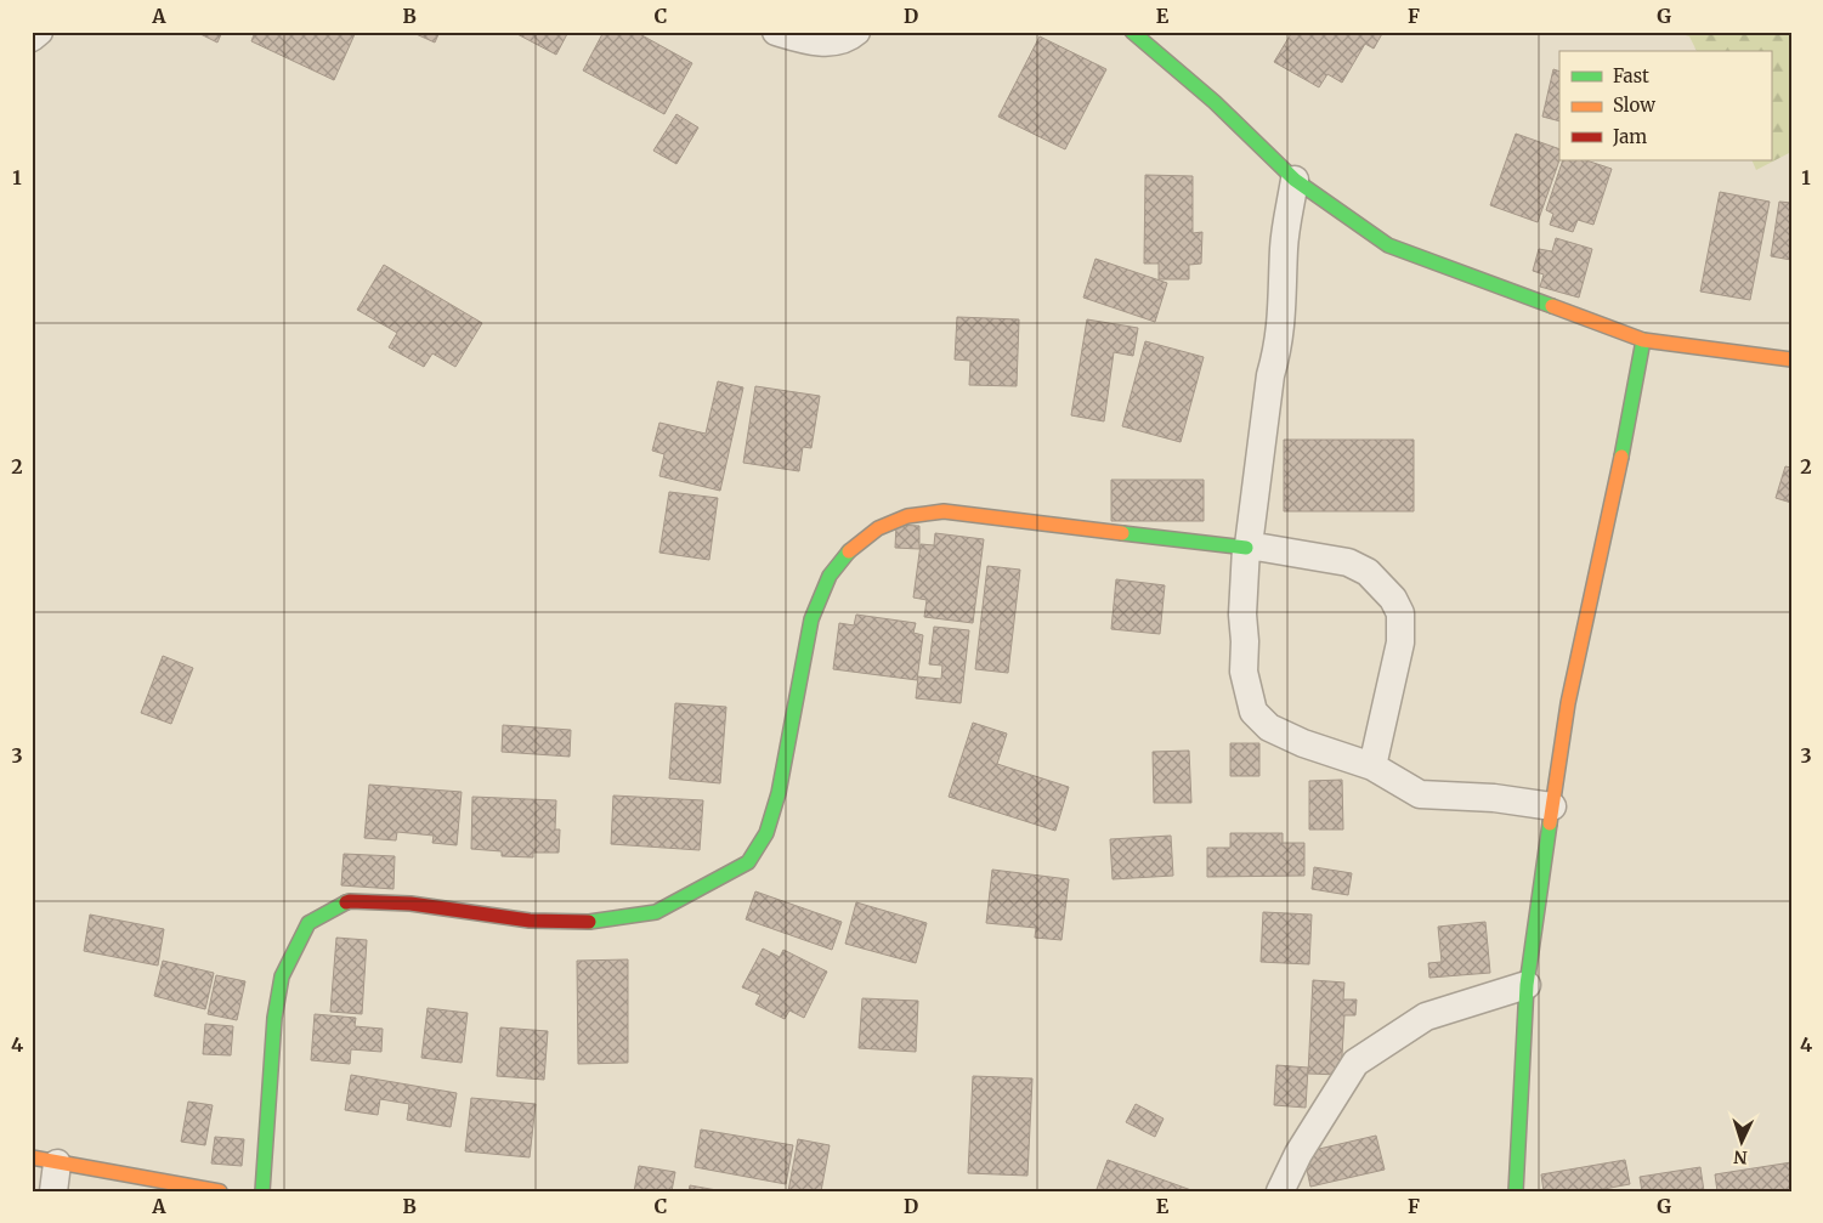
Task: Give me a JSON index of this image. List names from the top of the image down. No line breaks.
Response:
{"legend":["Fast","Slow","Jam"],"north":"bottom","grid":{"columns":["A","B","C","D","E","F","G"],"rows":["1","2","3","4"]}}
